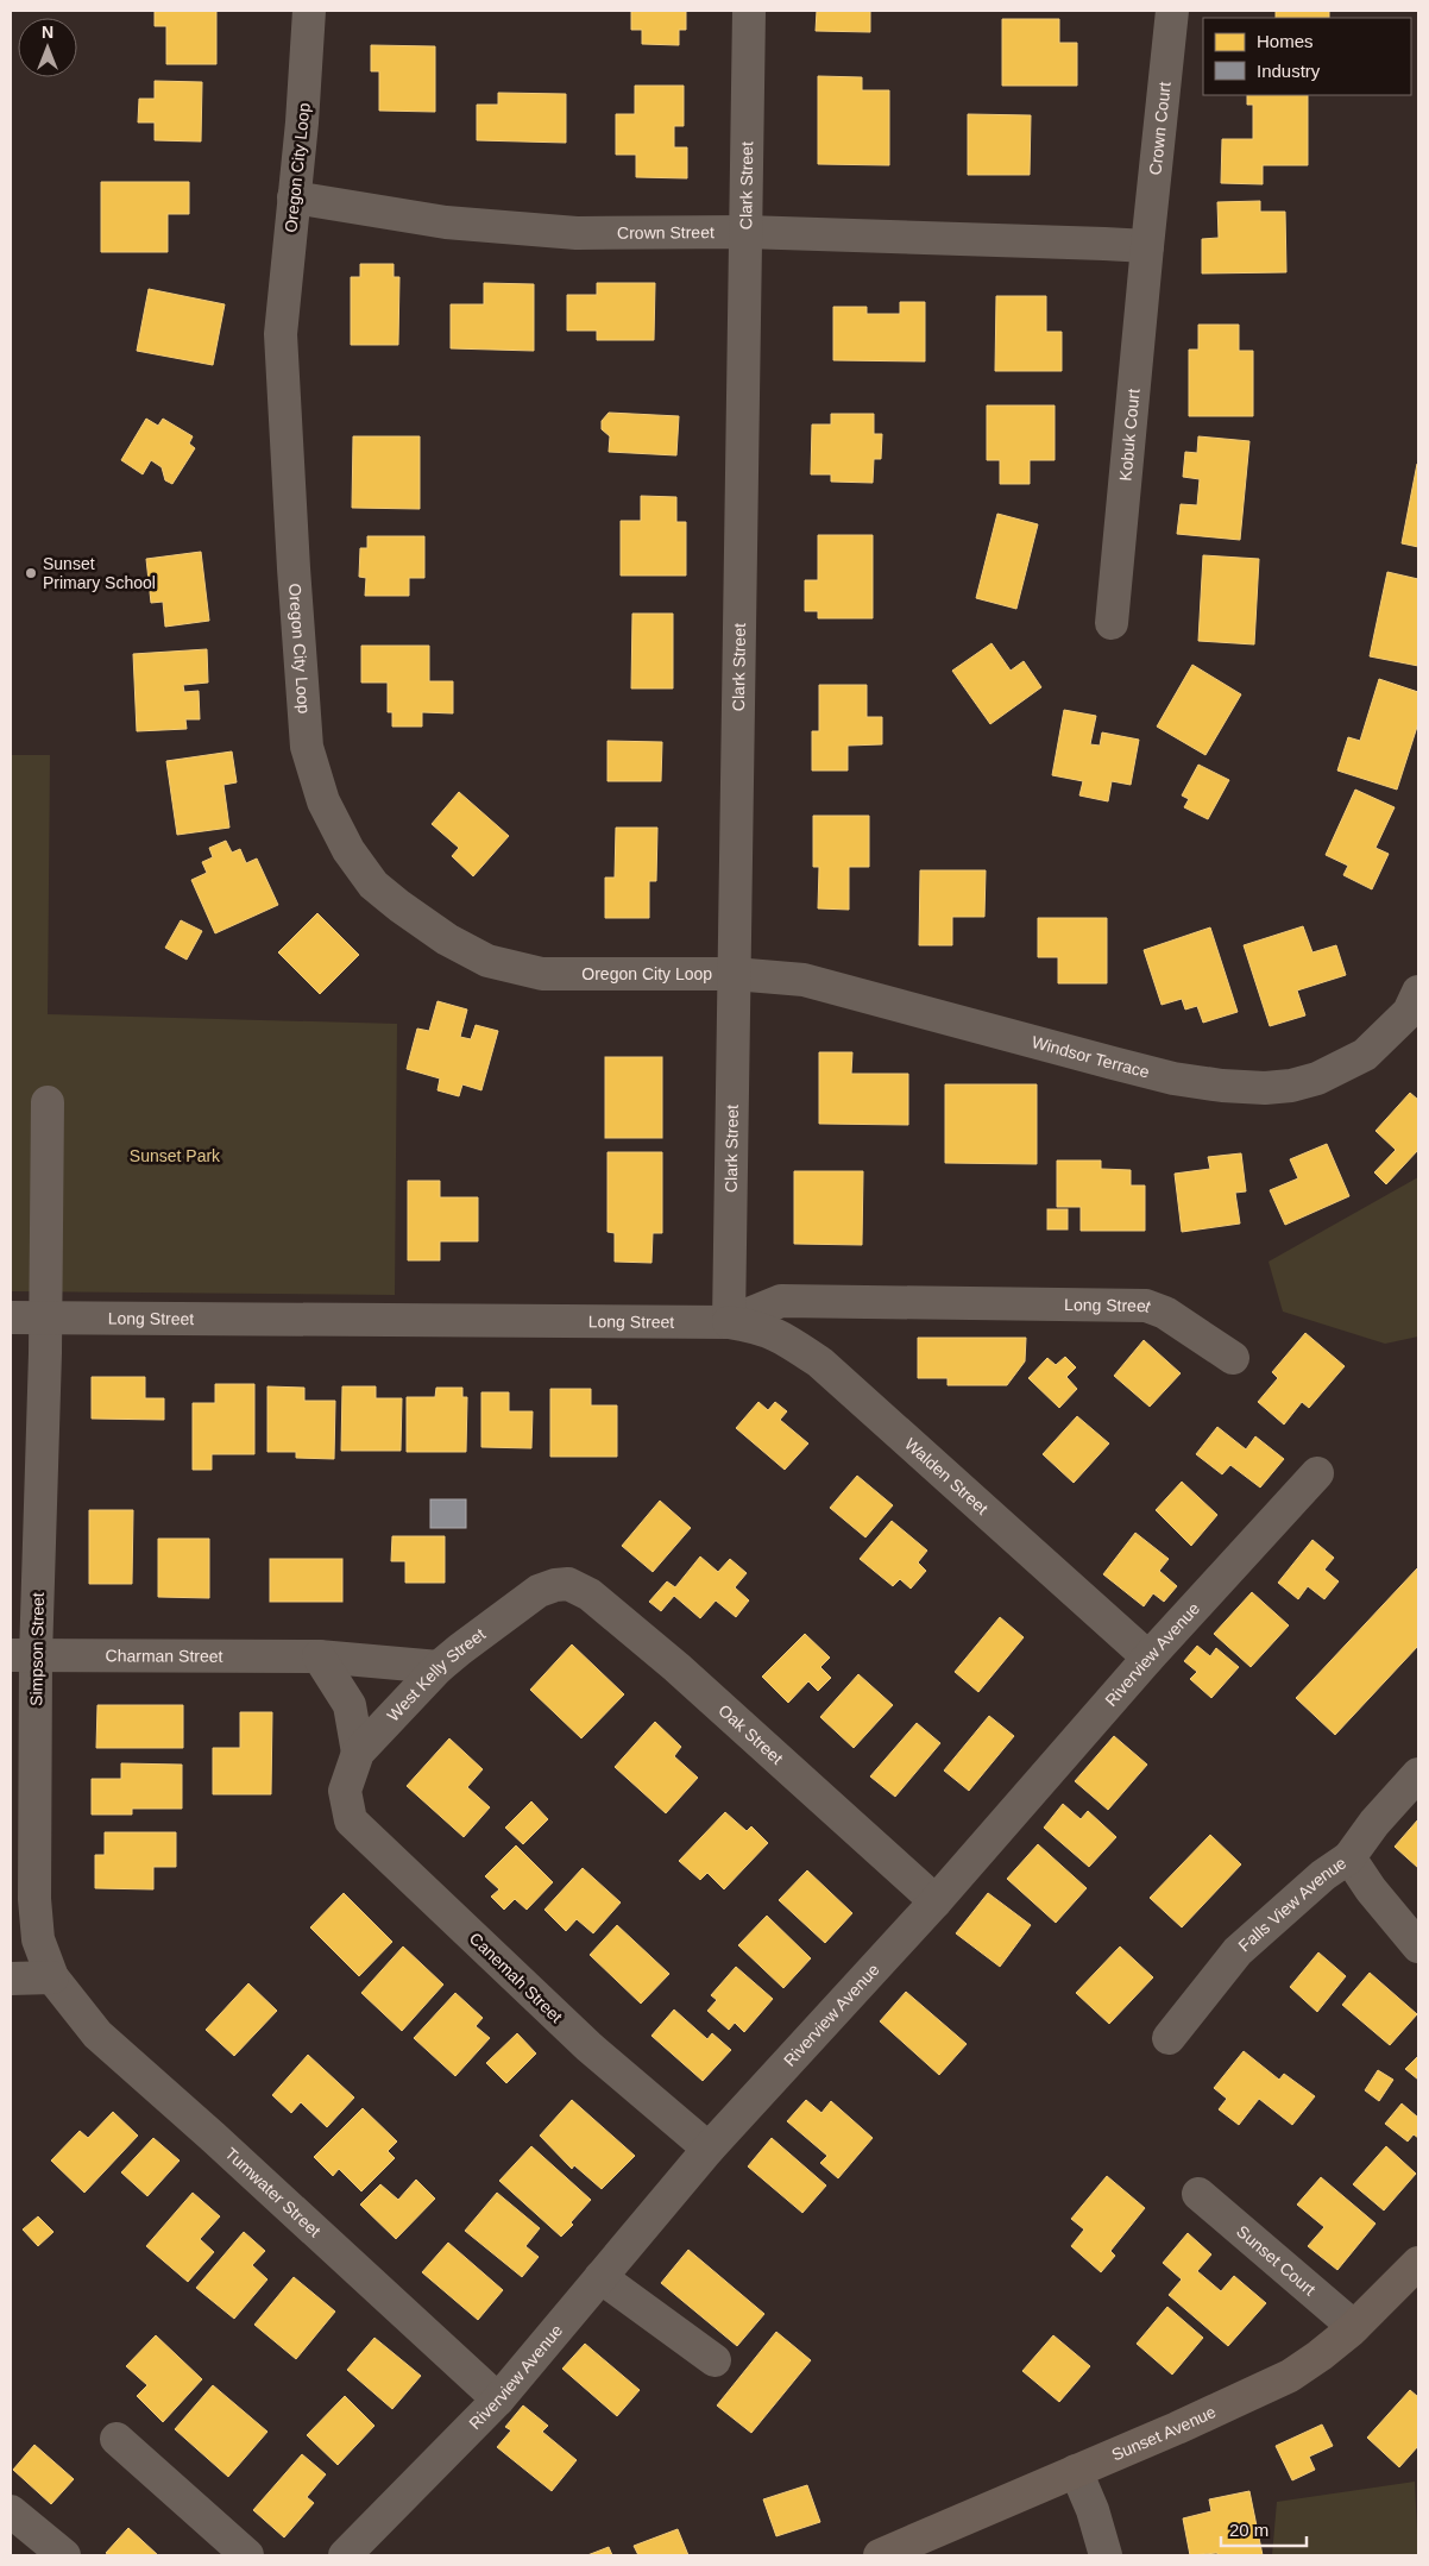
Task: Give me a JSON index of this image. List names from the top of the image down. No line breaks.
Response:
{"streets":{"main road":["Sunset Avenue"],"street":["Crown Court","Oregon City Loop","Clark Street","Crown Street","Kobuk Court","Windsor Terrace","Long Street","Walden Street","Simpson Street","Riverview Avenue","Charman Street","West Kelly Street","Oak Street","Falls View Avenue","Canemah Street","Tumwater Street","Sunset Court"]},"crossings":[["Crown Court","Crown Street"],["Crown Court","Kobuk Court"],["Oregon City Loop","Clark Street"],["Oregon City Loop","Crown Street"],["Oregon City Loop","Windsor Terrace"],["Clark Street","Crown Street"],["Clark Street","Windsor Terrace"],["Clark Street","Long Street"],["Clark Street","Walden Street"],["Crown Street","Kobuk Court"],["Long Street","Walden Street"],["Long Street","Simpson Street"],["Walden Street","Riverview Avenue"],["Simpson Street","Charman Street"],["Simpson Street","Tumwater Street"],["Riverview Avenue","Oak Street"],["Riverview Avenue","Canemah Street"],["Riverview Avenue","Tumwater Street"],["Charman Street","West Kelly Street"],["West Kelly Street","Oak Street"],["West Kelly Street","Canemah Street"],["Sunset Court","Sunset Avenue"]],"parks":["Sunset Park"],"places":["Sunset Primary School"],"legend":["Homes","Industry"],"scale_bar":"20 m","north":"top"}
